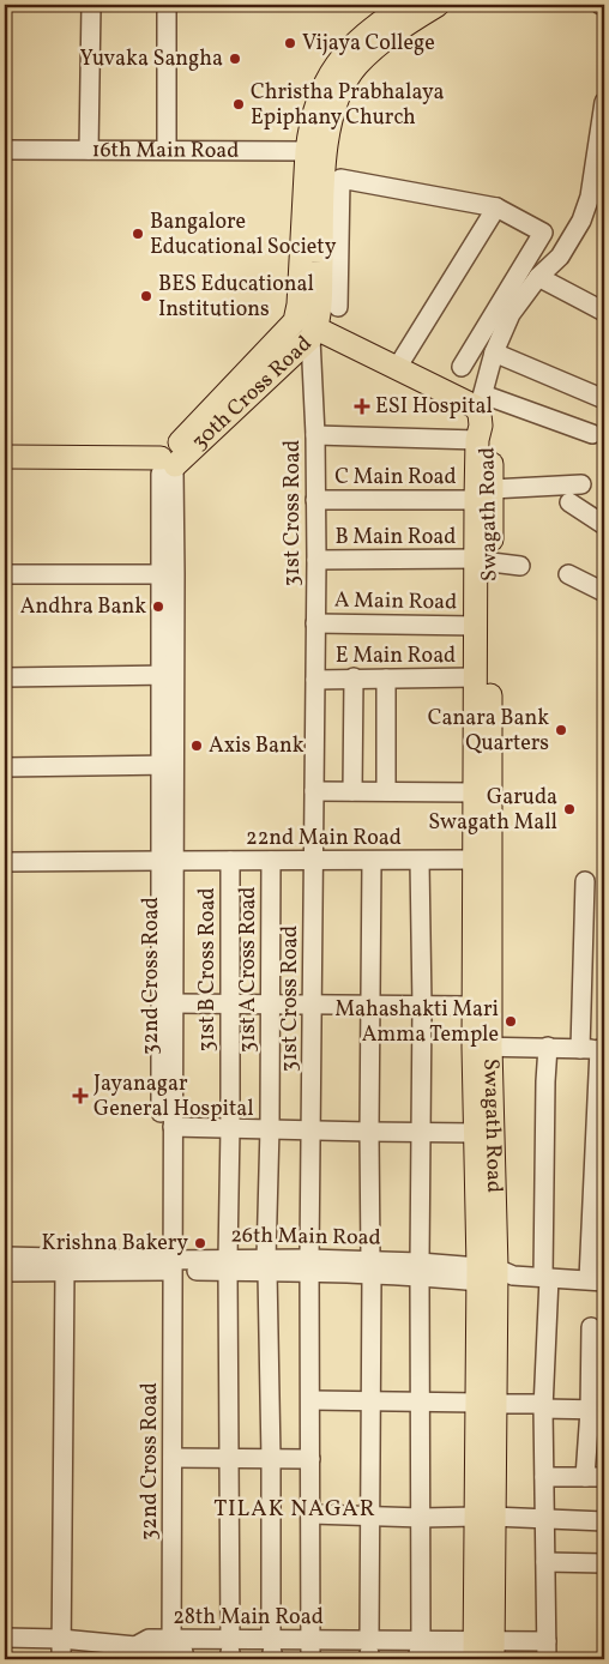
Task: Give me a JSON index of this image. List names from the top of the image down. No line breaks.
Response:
{"streets":{"main road":["30th Cross Road","Swagath Road"],"street":["16th Main Road","C Main Road","31st Cross Road","B Main Road","A Main Road","E Main Road","22nd Main Road","31st B Cross Road","31st A Cross Road","32nd Cross Road","26th Main Road","28th Main Road"]},"crossings":[["16th Main Road","30th Cross Road"],["30th Cross Road","31st Cross Road"],["30th Cross Road","32nd Cross Road"],["C Main Road","31st Cross Road"],["C Main Road","Swagath Road"],["31st Cross Road","B Main Road"],["31st Cross Road","A Main Road"],["31st Cross Road","E Main Road"],["31st Cross Road","22nd Main Road"],["31st Cross Road","26th Main Road"],["31st Cross Road","28th Main Road"],["Swagath Road","B Main Road"],["Swagath Road","A Main Road"],["Swagath Road","E Main Road"],["Swagath Road","22nd Main Road"],["Swagath Road","26th Main Road"],["22nd Main Road","31st B Cross Road"],["22nd Main Road","31st A Cross Road"],["22nd Main Road","32nd Cross Road"],["31st B Cross Road","26th Main Road"],["31st B Cross Road","28th Main Road"],["31st A Cross Road","26th Main Road"],["31st A Cross Road","28th Main Road"],["32nd Cross Road","26th Main Road"],["32nd Cross Road","28th Main Road"]],"districts":["TILAK NAGAR"],"places":{"other":["Vijaya College","Yuvaka Sangha","Christha Prabhalaya Epiphany Church","Bangalore Educational Society","BES Educational Institutions","Andhra Bank","Canara Bank Quarters","Axis Bank","Garuda Swagath Mall","Mahashakti Mari Amma Temple","Krishna Bakery"],"health":["ESI Hospital","Jayanagar General Hospital"]}}
